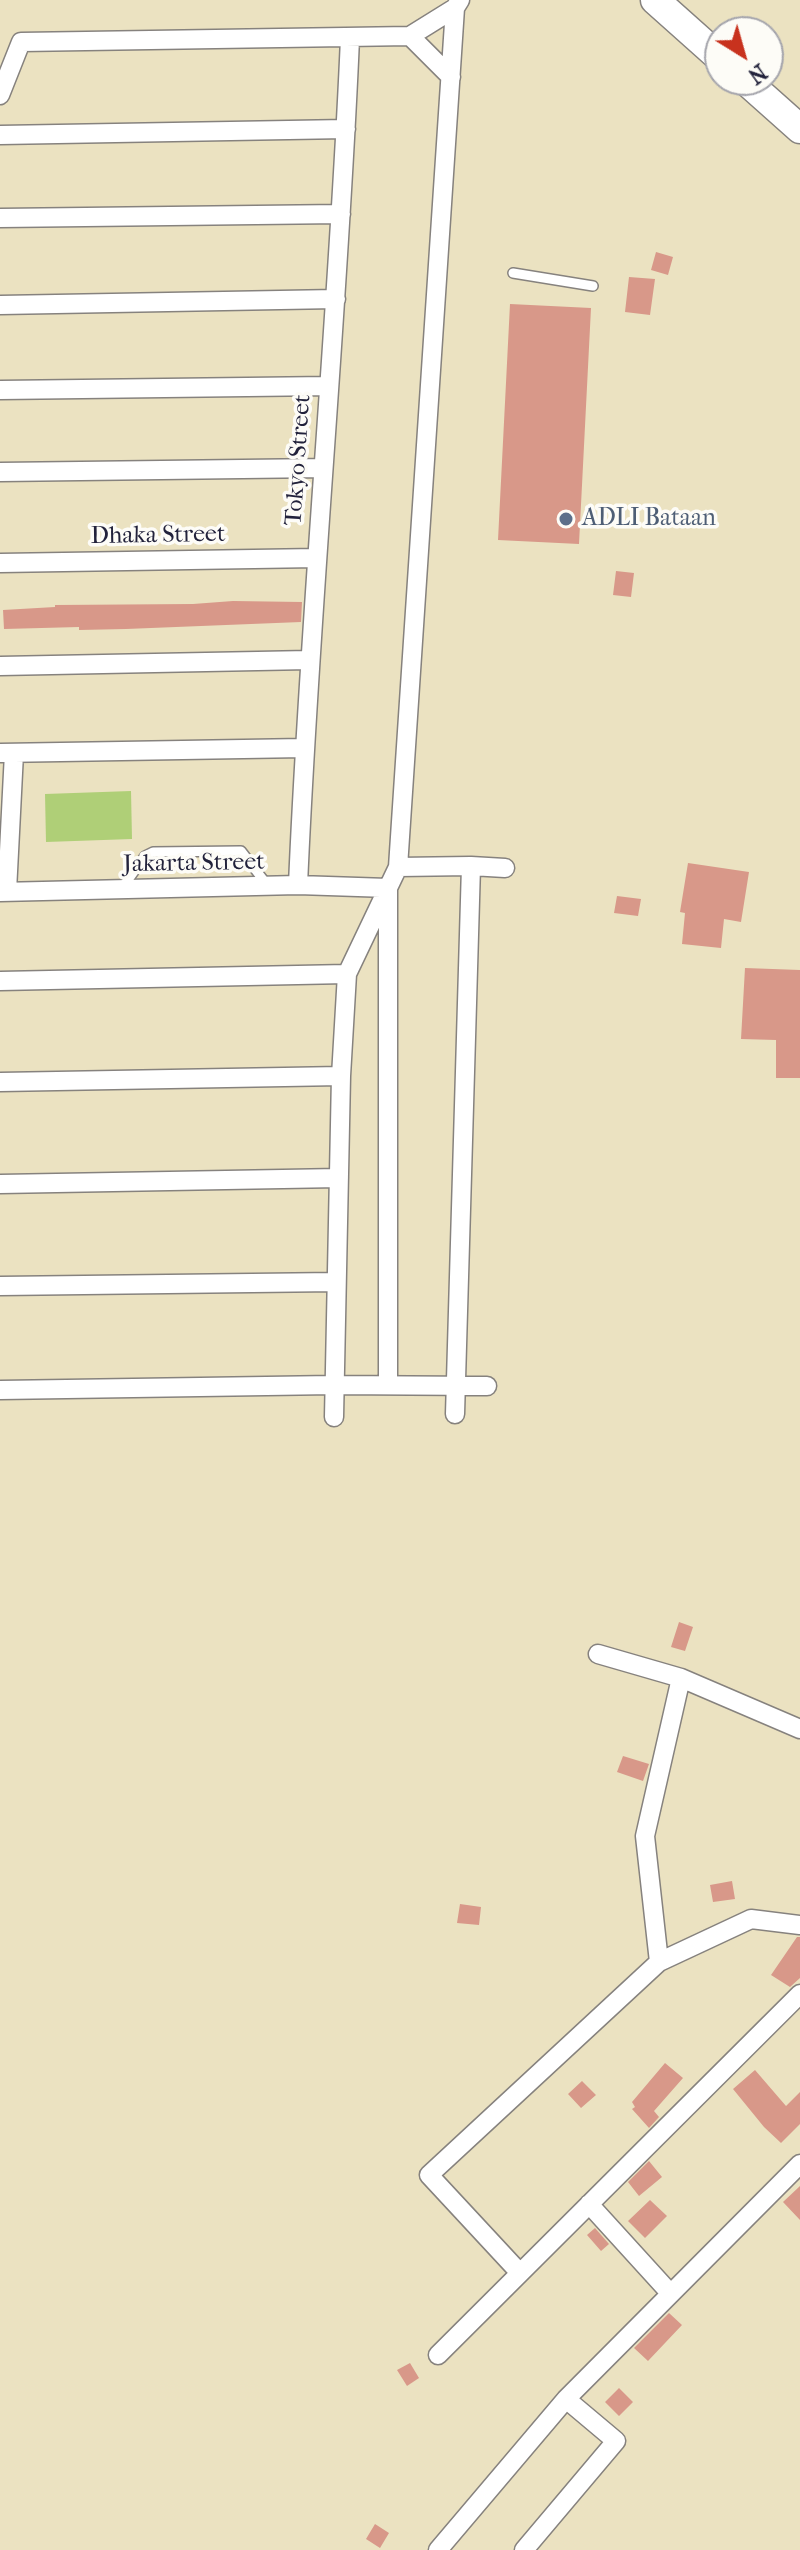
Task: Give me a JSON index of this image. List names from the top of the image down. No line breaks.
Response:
{"streets":{"street":["Tokyo Street","Dhaka Street","Jakarta Street"]},"crossings":[["Tokyo Street","Dhaka Street"],["Tokyo Street","Jakarta Street"]],"places":["ADLI Bataan"],"north":"bottom right"}
